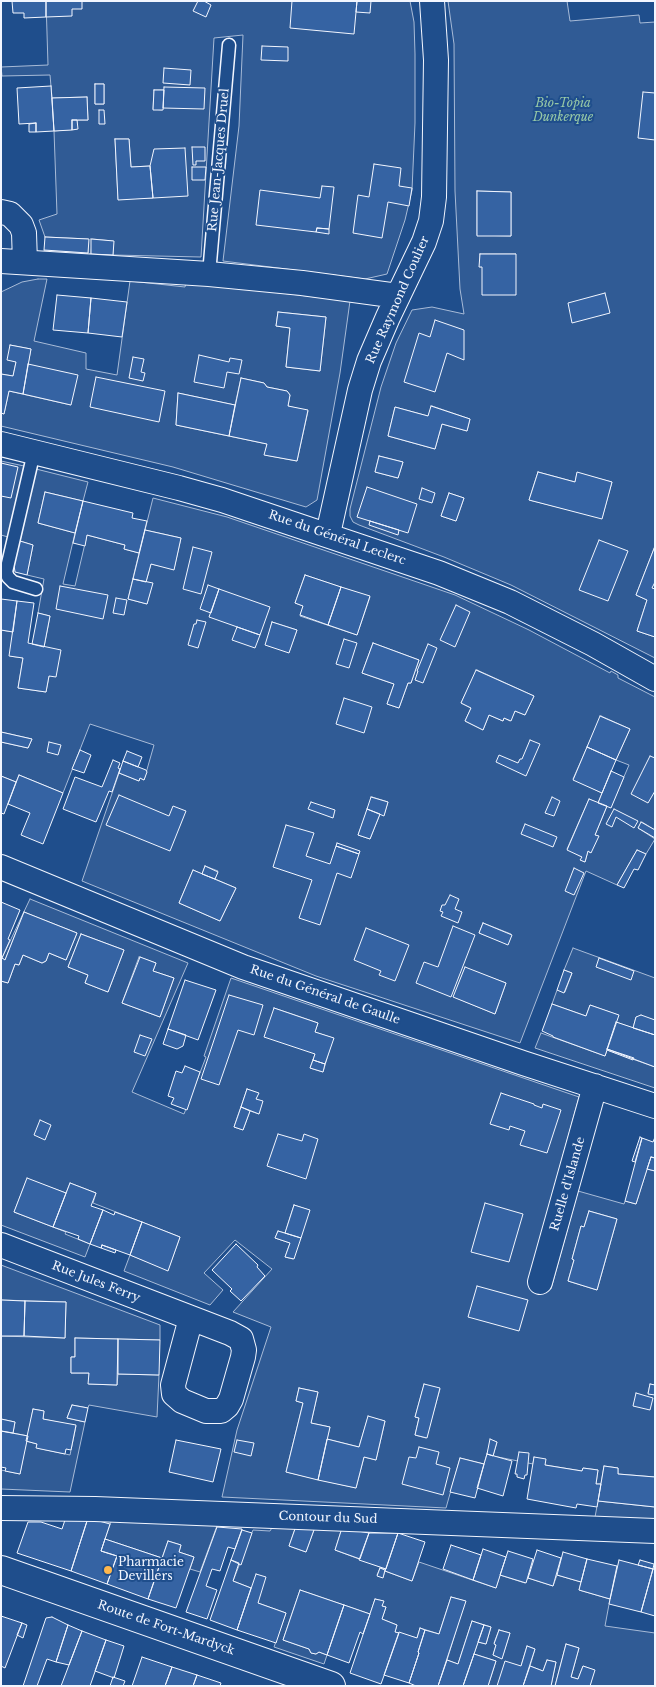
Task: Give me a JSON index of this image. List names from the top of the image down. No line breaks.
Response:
{"streets":{"main road":["Route de Fort-Mardyck"],"street":["Rue Raymond Coulier","Rue du Général Leclerc","Rue du Général de Gaulle","Ruelle d'Islande","Rue Jules Ferry","Contour du Sud"],"lane":["Rue Jean-Jacques Druel"]},"crossings":[["Rue Raymond Coulier","Rue du Général Leclerc"],["Rue du Général de Gaulle","Ruelle d'Islande"]],"parks":["Bio-Topia Dunkerque"],"places":["Pharmacie Devillers"]}
